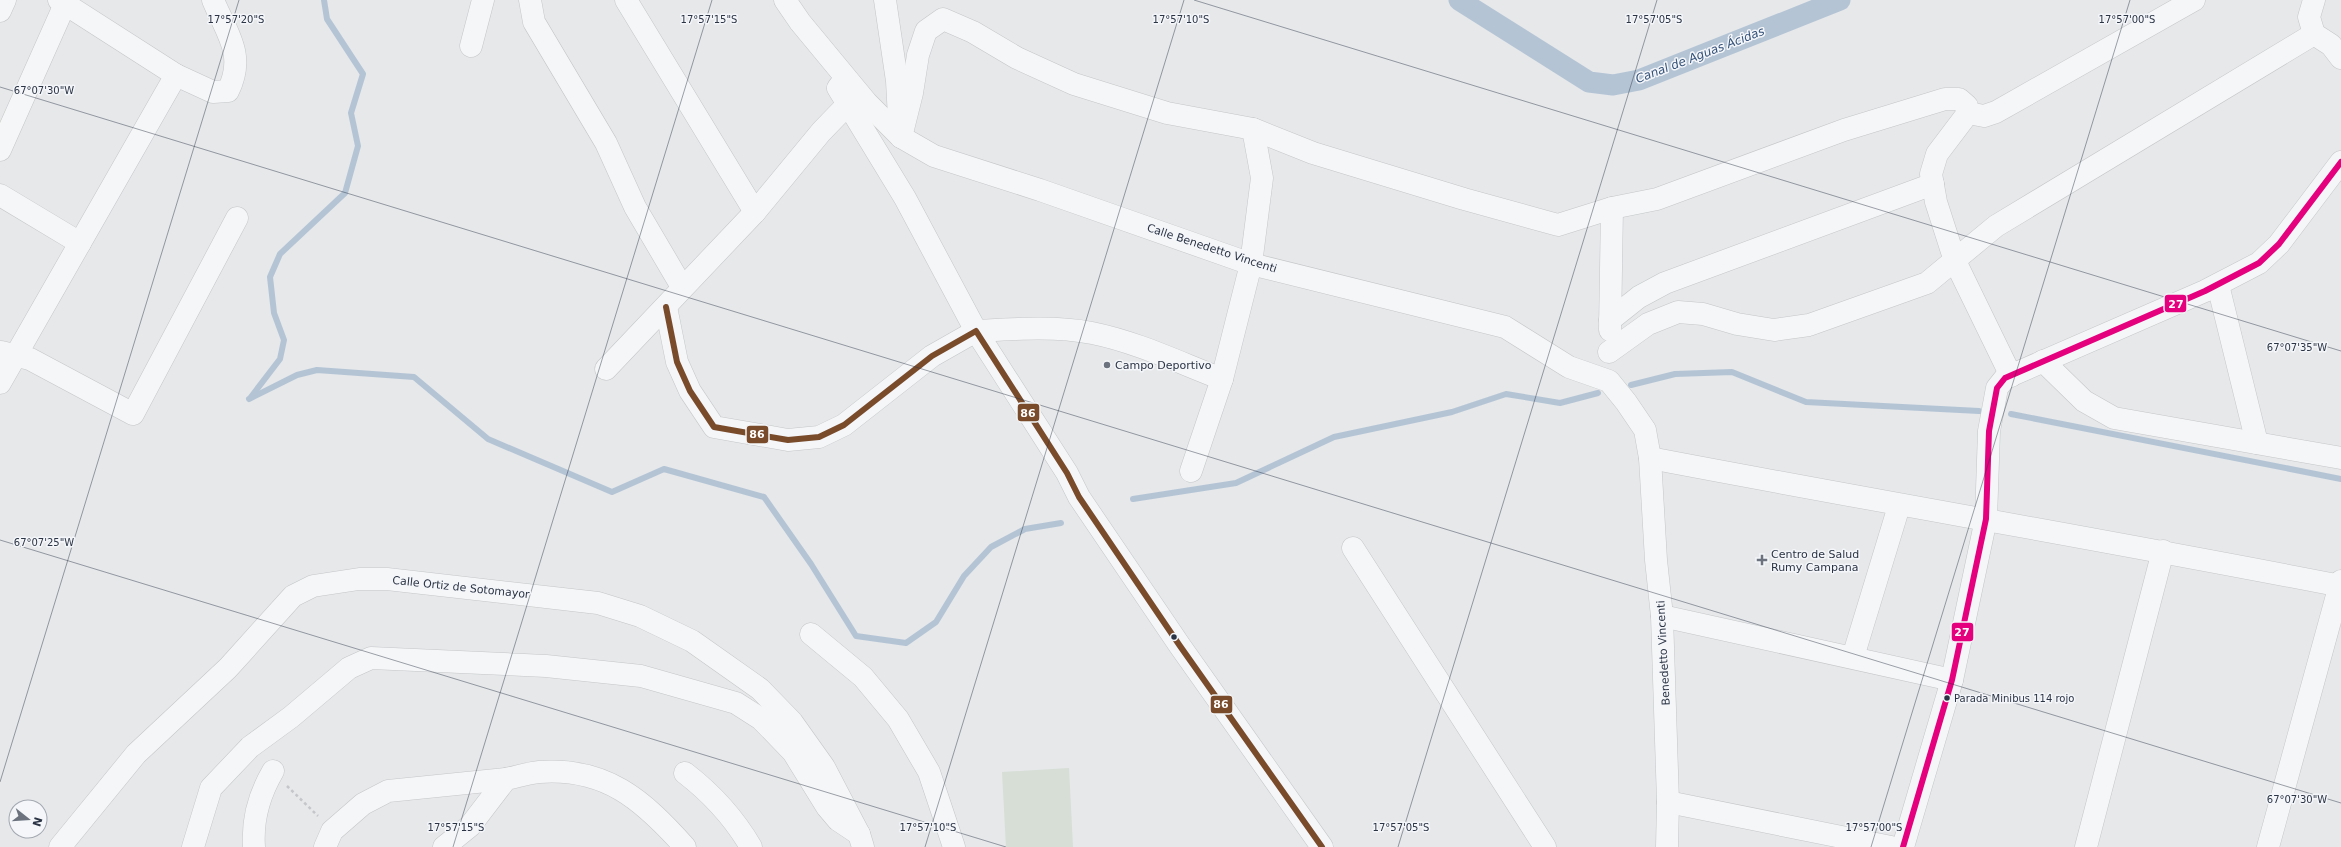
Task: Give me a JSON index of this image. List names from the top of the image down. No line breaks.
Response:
{"streets":{"street":["Calle Benedetto Vincenti","Calle Ortiz de Sotomayor","Benedetto Vincenti"]},"water":["Canal de Aguas Ácidas"],"places":{"other":["Campo Deportivo","Parada Minibus 114 rojo"],"health":["Centro de Salud Rumy Campana"]},"lines":["transit line 27","transit line 86"],"north":"right","coordinates":["17°57'20\"S","17°57'15\"S","17°57'10\"S","17°57'05\"S","17°57'00\"S","67°07'30\"W","67°07'35\"W","67°07'25\"W"]}
